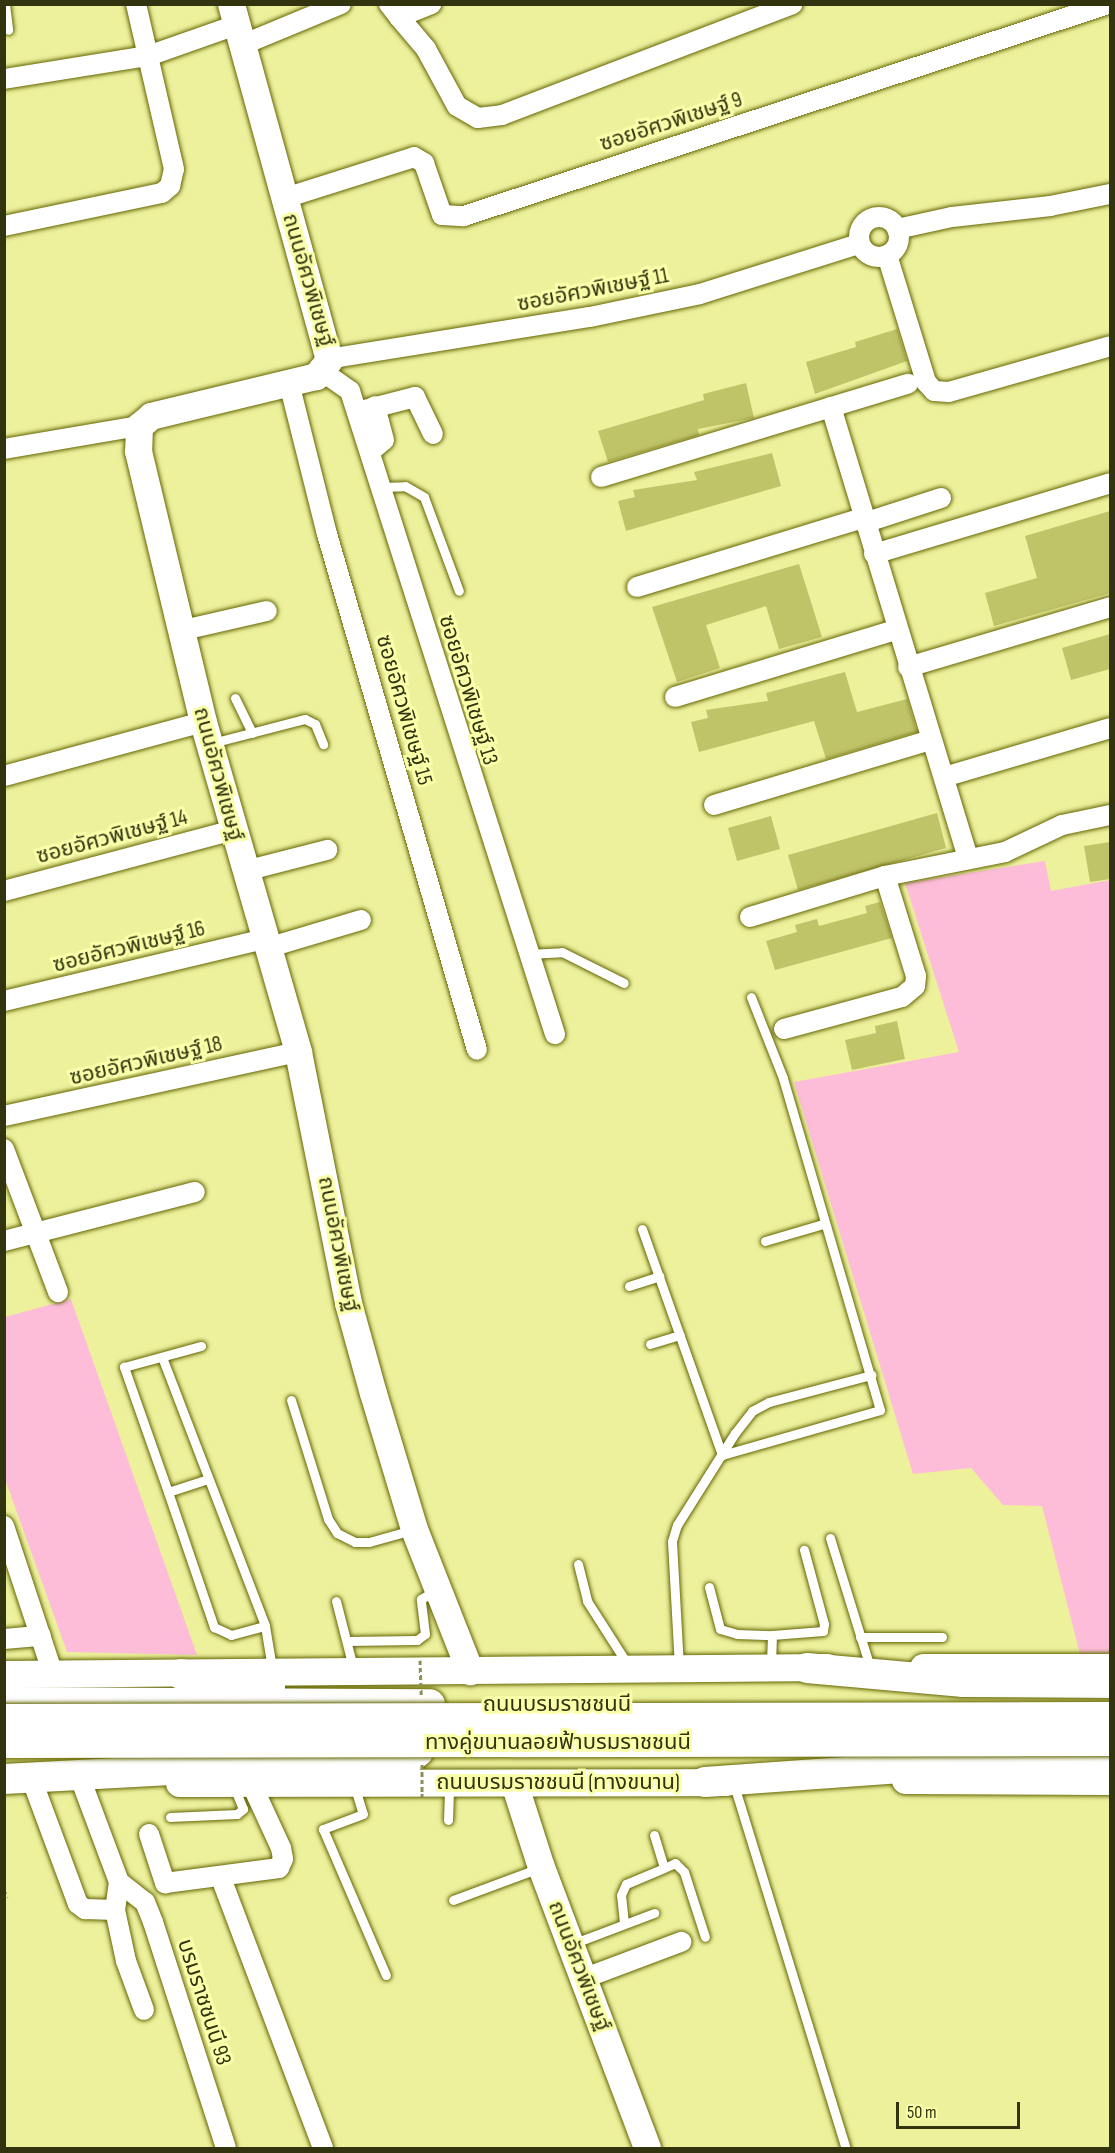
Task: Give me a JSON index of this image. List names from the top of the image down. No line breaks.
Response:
{"streets":{"main road":["ถนนบรมราชชนนี","ทางคู่ขนานลอยฟ้าบรมราชชนนี"],"street":["ซอยอัศวพิเชษฐ์ 9","ถนนอัศวพิเชษฐ์","ซอยอัศวพิเชษฐ์ 11","ซอยอัศวพิเชษฐ์ 13","ซอยอัศวพิเชษฐ์ 15","ซอยอัศวพิเชษฐ์ 14","ซอยอัศวพิเชษฐ์ 16","ซอยอัศวพิเชษฐ์ 18","ถนนบรมราชชนนี (ทางขนาน)","บรมราชชนนี 93"]},"crossings":[["ซอยอัศวพิเชษฐ์ 9","ถนนอัศวพิเชษฐ์"],["ถนนอัศวพิเชษฐ์","ซอยอัศวพิเชษฐ์ 11"],["ถนนอัศวพิเชษฐ์","ซอยอัศวพิเชษฐ์ 13"],["ถนนอัศวพิเชษฐ์","ซอยอัศวพิเชษฐ์ 15"],["ถนนอัศวพิเชษฐ์","ซอยอัศวพิเชษฐ์ 14"],["ถนนอัศวพิเชษฐ์","ซอยอัศวพิเชษฐ์ 16"],["ถนนอัศวพิเชษฐ์","ซอยอัศวพิเชษฐ์ 18"],["ถนนอัศวพิเชษฐ์","ถนนบรมราชชนนี (ทางขนาน)"],["ซอยอัศวพิเชษฐ์ 11","ซอยอัศวพิเชษฐ์ 13"]],"scale_bar":"50 m"}
